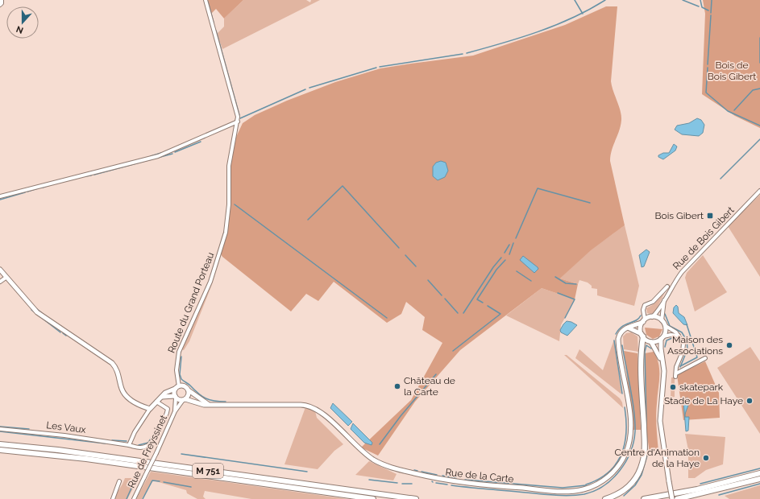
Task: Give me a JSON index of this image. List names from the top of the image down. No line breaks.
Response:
{"streets":{"highway":["M 751"],"street":["Rue de Bois Gibert","Route du Grand Porteau","Les Vaux","Rue de Freyssinet","Rue de la Carte"]},"crossings":[["Route du Grand Porteau","Rue de la Carte"]],"parks":["Bois de Bois Gibert"],"places":{"transit":["Bois Gibert"],"other":["Maison des Associations","Château de la Carte","skatepark","Stade de La Haye","Centre d'Animation de la Haye"]},"north":"bottom"}
